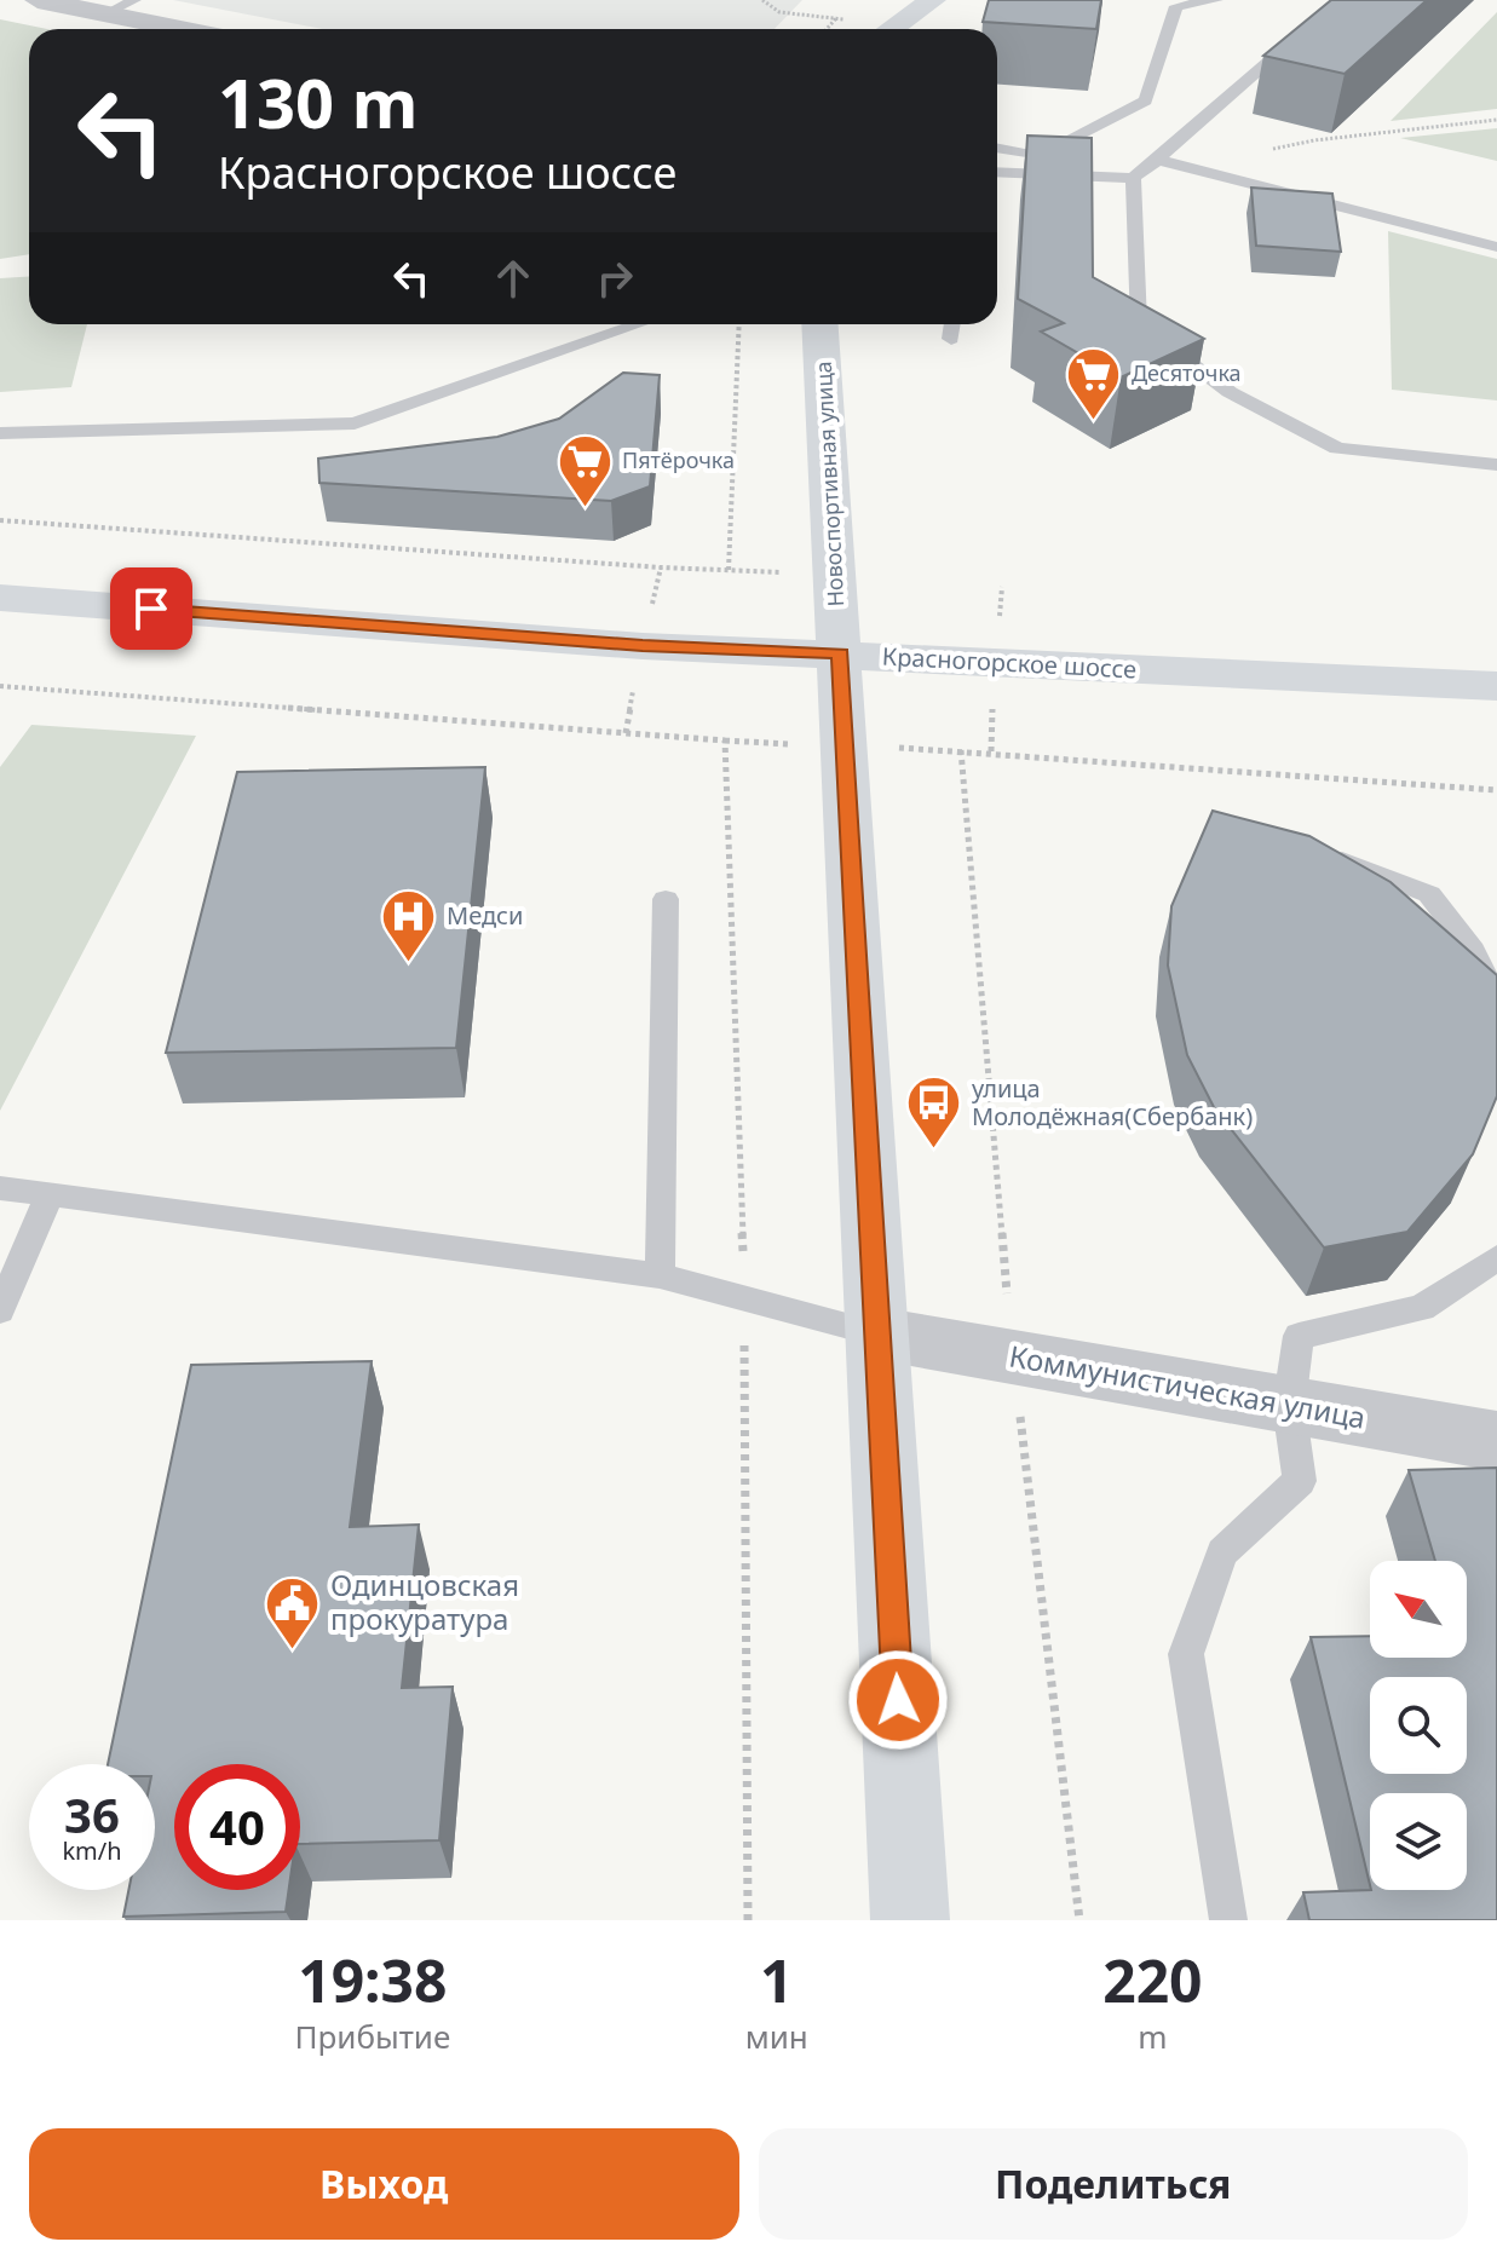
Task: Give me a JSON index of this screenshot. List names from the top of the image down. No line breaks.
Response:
{"streets":{"main road":["Новоспортивная улица","Красногорское шоссе"],"street":["Коммунистическая улица"]},"crossings":[["Новоспортивная улица","Красногорское шоссе"],["Новоспортивная улица","Коммунистическая улица"]],"places":{"supermarket":["Десяточка","Пятёрочка"],"hospital":["Медси"],"bus stop":["улица Молодёжная(Сбербанк)"],"public building":["Одинцовская прокуратура"]},"north":"top left","page":{"turn":["130 m","Красногорское шоссе"],"speed":"36 km/h","limit":"40","eta":["19:38","Прибытие","1","мин","220","m"],"buttons":["Выход","Поделиться"]}}
